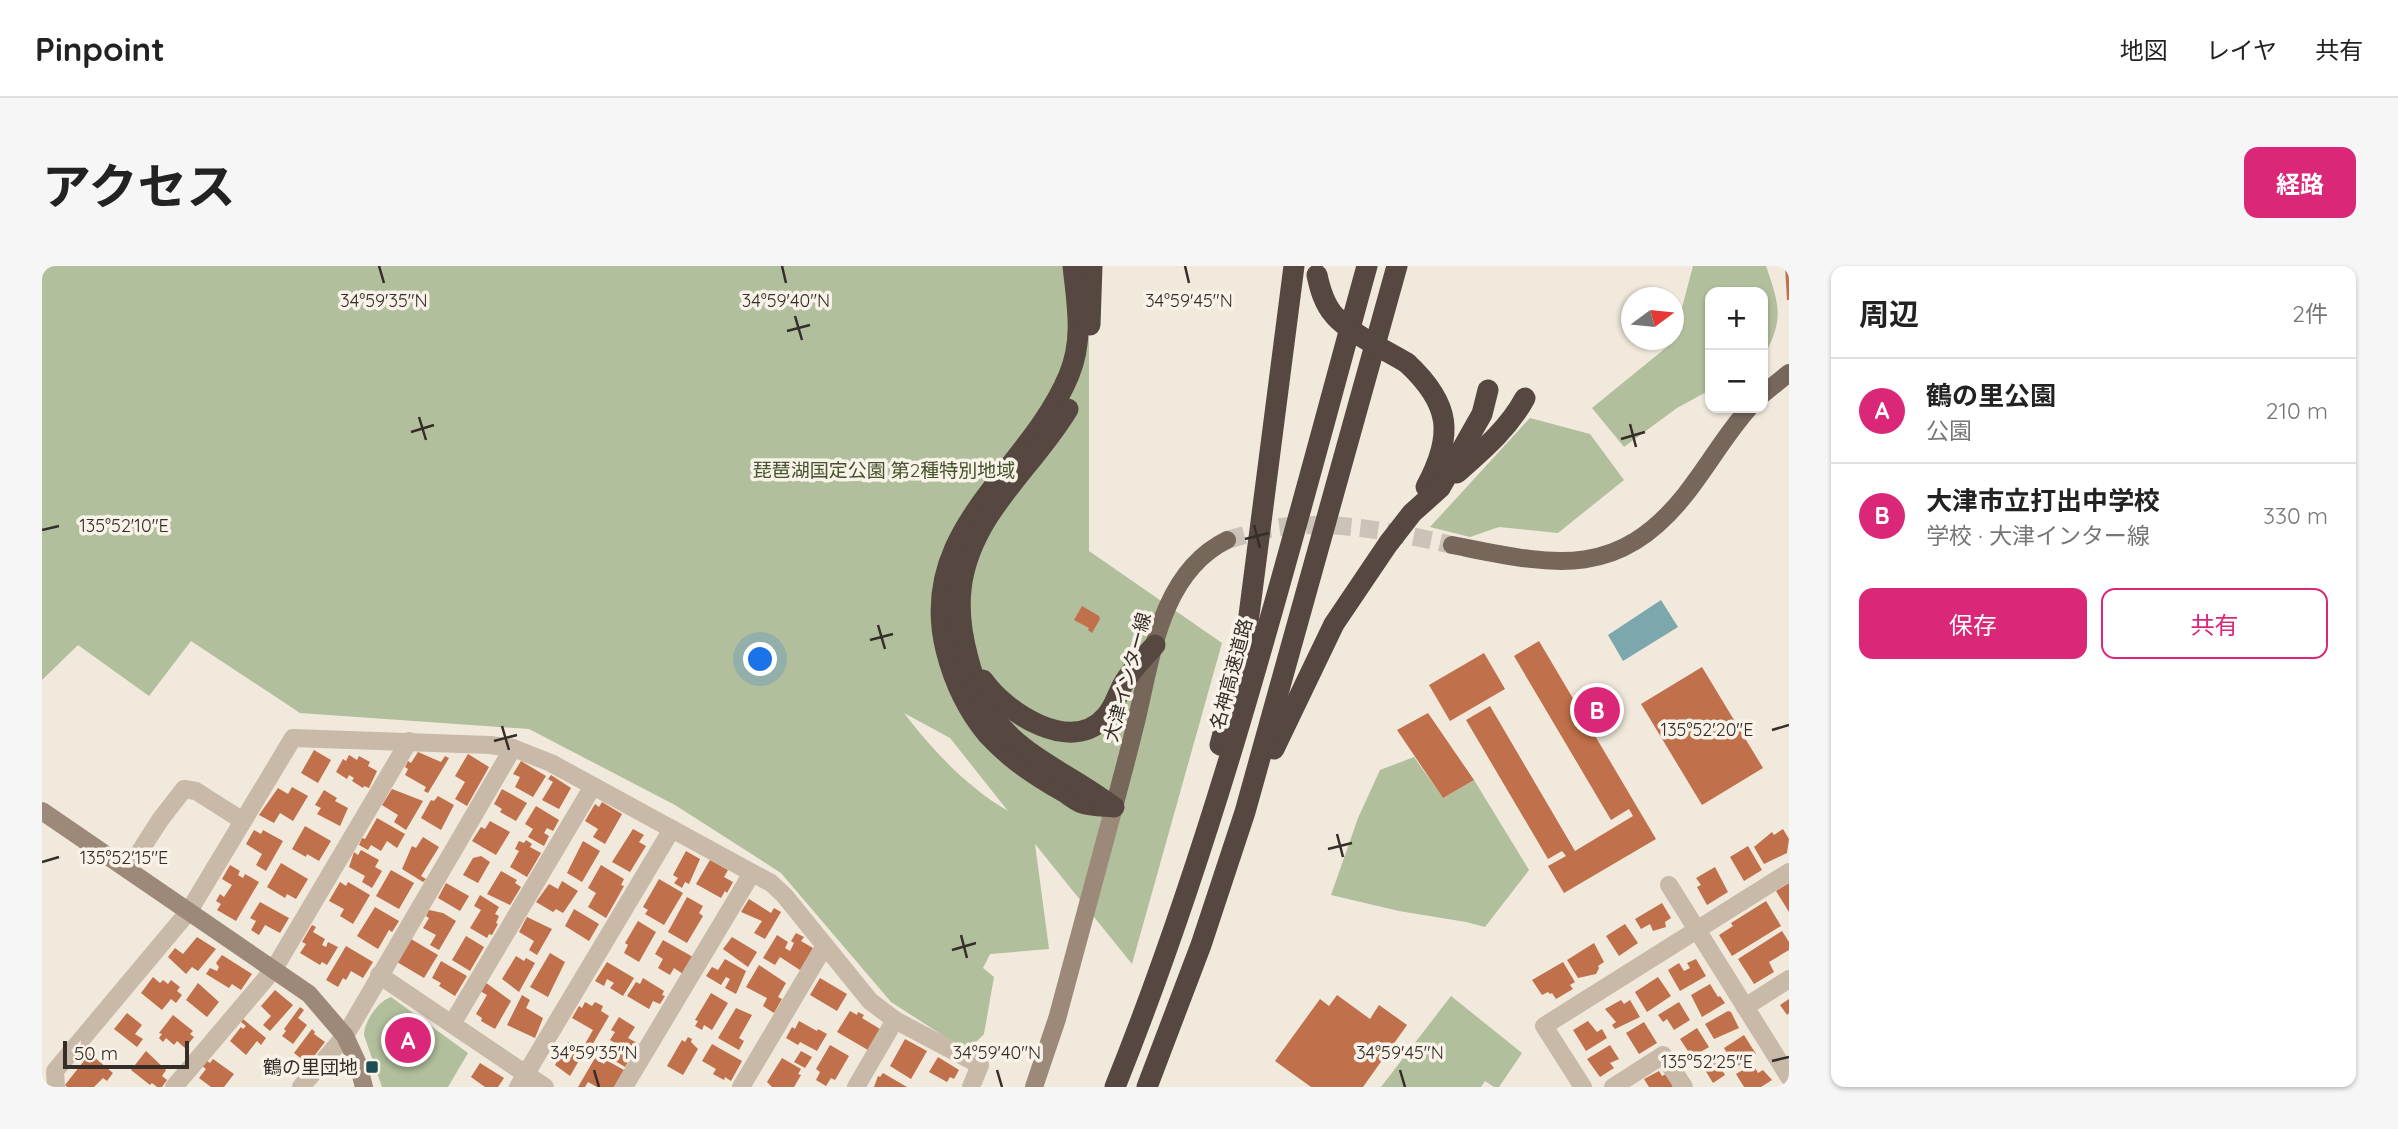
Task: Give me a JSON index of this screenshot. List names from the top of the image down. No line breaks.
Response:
{"streets":{"highway":["名神高速道路"],"main road":["大津インター線"]},"parks":["琵琶湖国定公園 第2種特別地域"],"places":{"transit":["鶴の里団地"]},"scale_bar":"50 m","north":"right","page":{"header":"Pinpoint","nav":["地図","レイヤ","共有"],"title":"アクセス","buttons":["経路",["保存","共有"]],"heading":["周辺","2件"],"map_buttons":["+","−"],"list":[{"mark":"A","name":"鶴の里公園","note":"公園","value":"210 m"},{"mark":"B","name":"大津市立打出中学校","note":"学校 · 大津インター線","value":"330 m"}],"pins":["B","A"],"scale":"50 m"},"coordinates":["34°59'35\"N","34°59'40\"N","34°59'45\"N","135°52'10\"E","135°52'20\"E","135°52'15\"E","135°52'25\"E"]}
